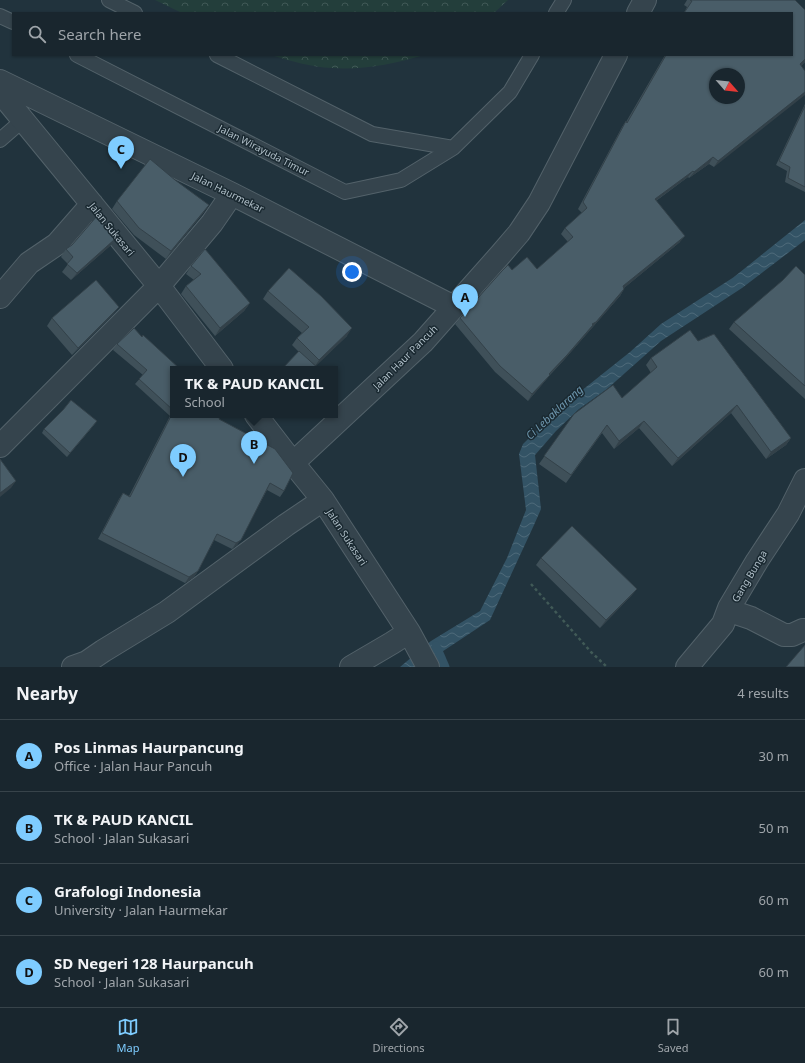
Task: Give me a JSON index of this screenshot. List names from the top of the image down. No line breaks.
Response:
{"streets":{"street":["Jalan Haurmekar","Jalan Sukasari","Jalan Haur Pancuh","Gang Bunga"],"lane":["Jalan Wirayuda Timur"]},"crossings":[["Jalan Haurmekar","Jalan Haur Pancuh"],["Jalan Sukasari","Jalan Haur Pancuh"]],"water":["Ci Lebaklarang"],"north":"bottom right","page":{"search":"Search here","pins":["C","A","B","D"],"popup":["TK & PAUD KANCIL","School"],"heading":["Nearby","4 results"],"list":[{"mark":"A","name":"Pos Linmas Haurpancung","note":"Office · Jalan Haur Pancuh","value":"30 m"},{"mark":"B","name":"TK & PAUD KANCIL","note":"School · Jalan Sukasari","value":"50 m"},{"mark":"C","name":"Grafologi Indonesia","note":"University · Jalan Haurmekar","value":"60 m"},{"mark":"D","name":"SD Negeri 128 Haurpancuh","note":"School · Jalan Sukasari","value":"60 m"}],"nav":["Map","Directions","Saved"]}}
